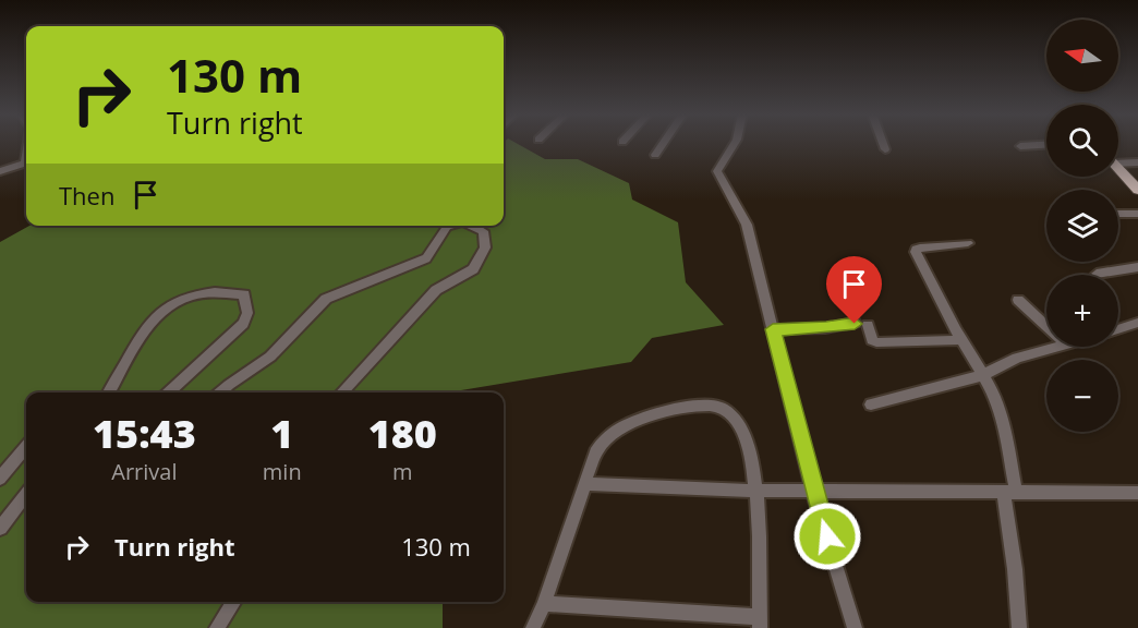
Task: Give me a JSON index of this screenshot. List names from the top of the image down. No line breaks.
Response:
{"north":"left","page":{"map_buttons":["+","−"],"turn":["130 m","Turn right"],"then":"Then","eta":["15:43","Arrival","1","min","180","m"],"list":[{"name":"Turn right","value":"130 m"}]}}
